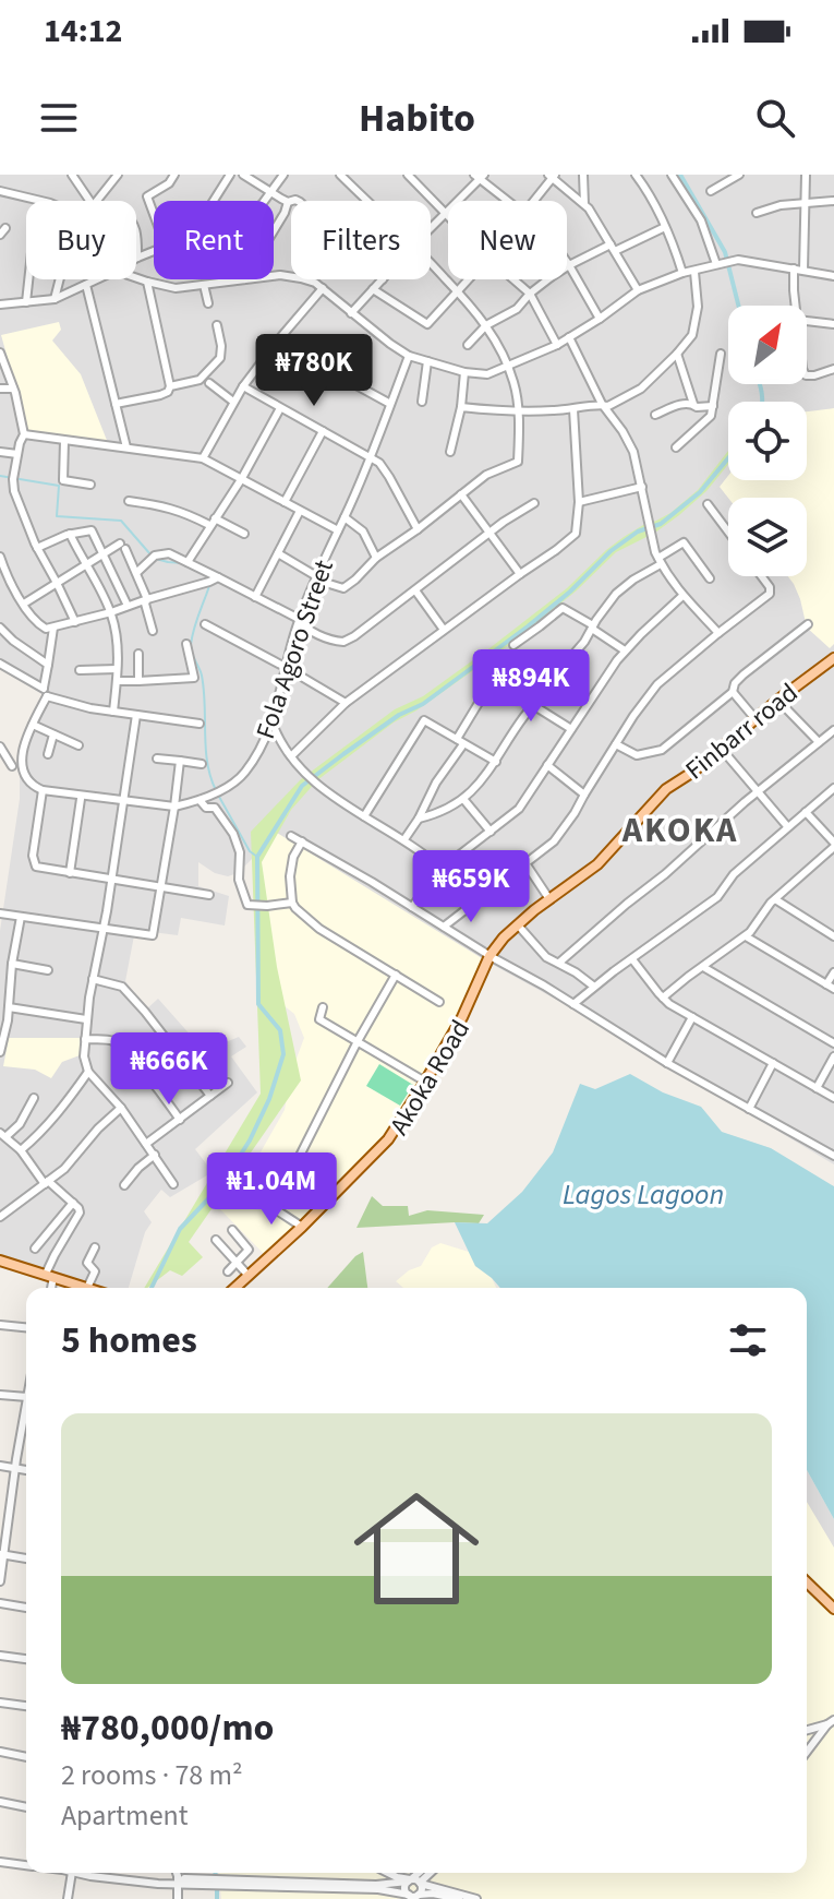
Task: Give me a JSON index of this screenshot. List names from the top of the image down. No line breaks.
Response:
{"streets":{"main road":["Finbarr road","Akoka Road"],"street":["Fola Agoro Street"]},"crossings":[["Finbarr road","Akoka Road"]],"districts":["AKOKA"],"water":["Lagos Lagoon"],"north":"top right","page":{"status":"14:12","header":"Habito","chip":["Buy","Rent","Filters","New"],"price":["₦780K","₦894K","₦659K","₦666K","₦1.04M"],"heading":"5 homes","list":[{"name":"₦780,000/mo","note":"2 rooms · 78 m² · Apartment"}]}}
